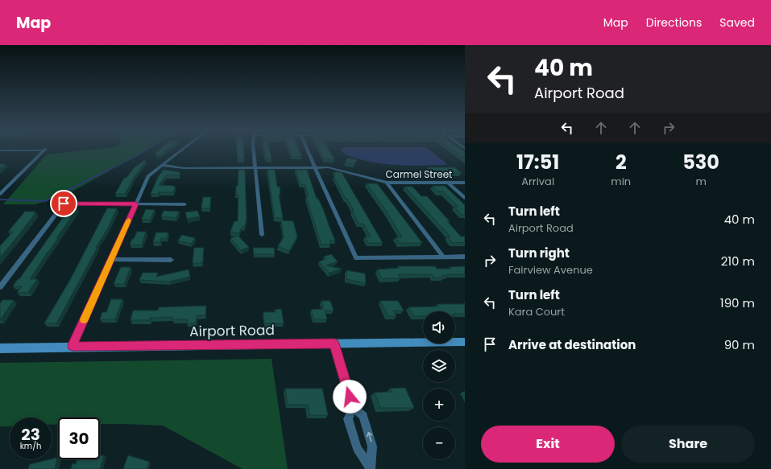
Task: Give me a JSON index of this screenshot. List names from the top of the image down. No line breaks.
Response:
{"streets":{"main road":["Airport Road"],"street":["Carmel Street"]},"page":{"header":"Map","nav":["Map","Directions","Saved"],"turn":["40 m","Airport Road"],"eta":["17:51","Arrival","2","min","530","m"],"list":[{"name":"Turn left","note":"Airport Road","value":"40 m"},{"name":"Turn right","note":"Fairview Avenue","value":"210 m"},{"name":"Turn left","note":"Kara Court","value":"190 m"},{"name":"Arrive at destination","value":"90 m"}],"map_buttons":["+","−"],"speed":"23 km/h","limit":"30","buttons":["Exit","Share"]}}
